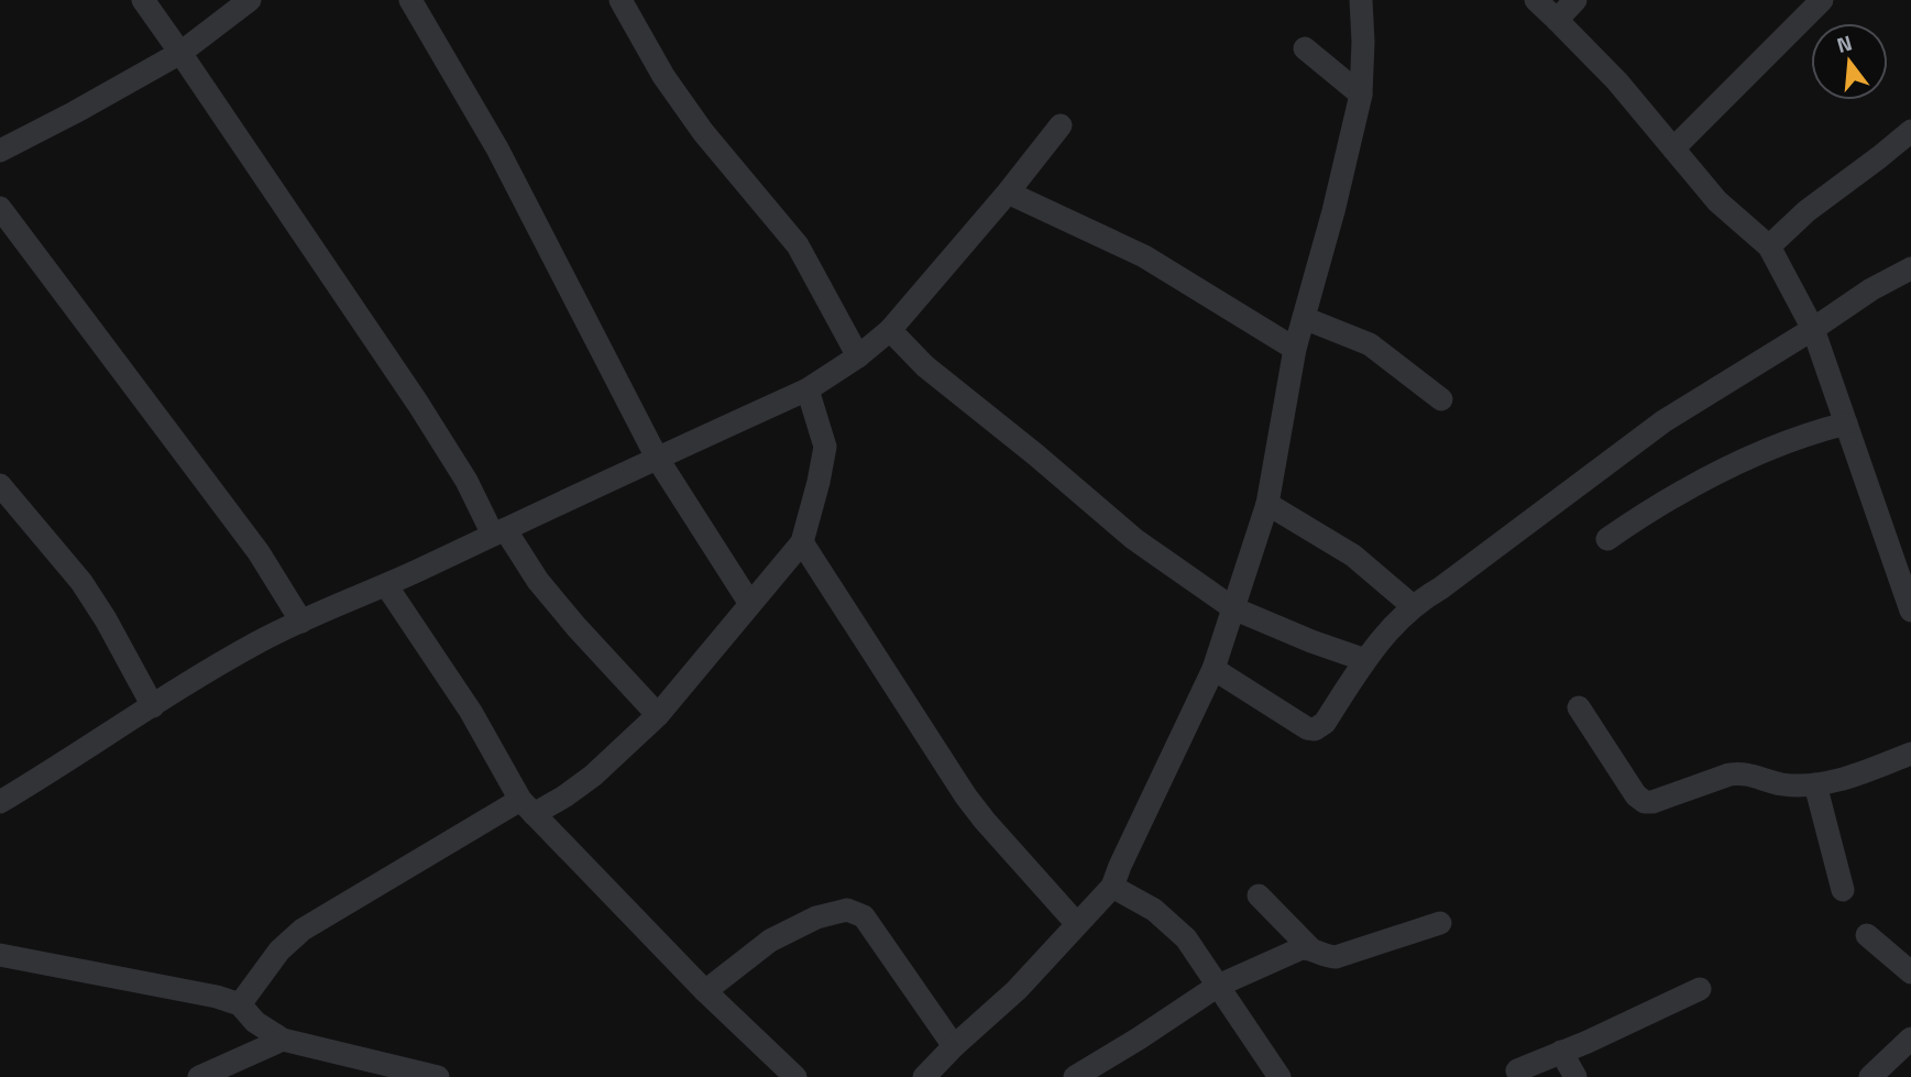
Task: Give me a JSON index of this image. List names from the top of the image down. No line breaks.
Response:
{"north":"top"}
